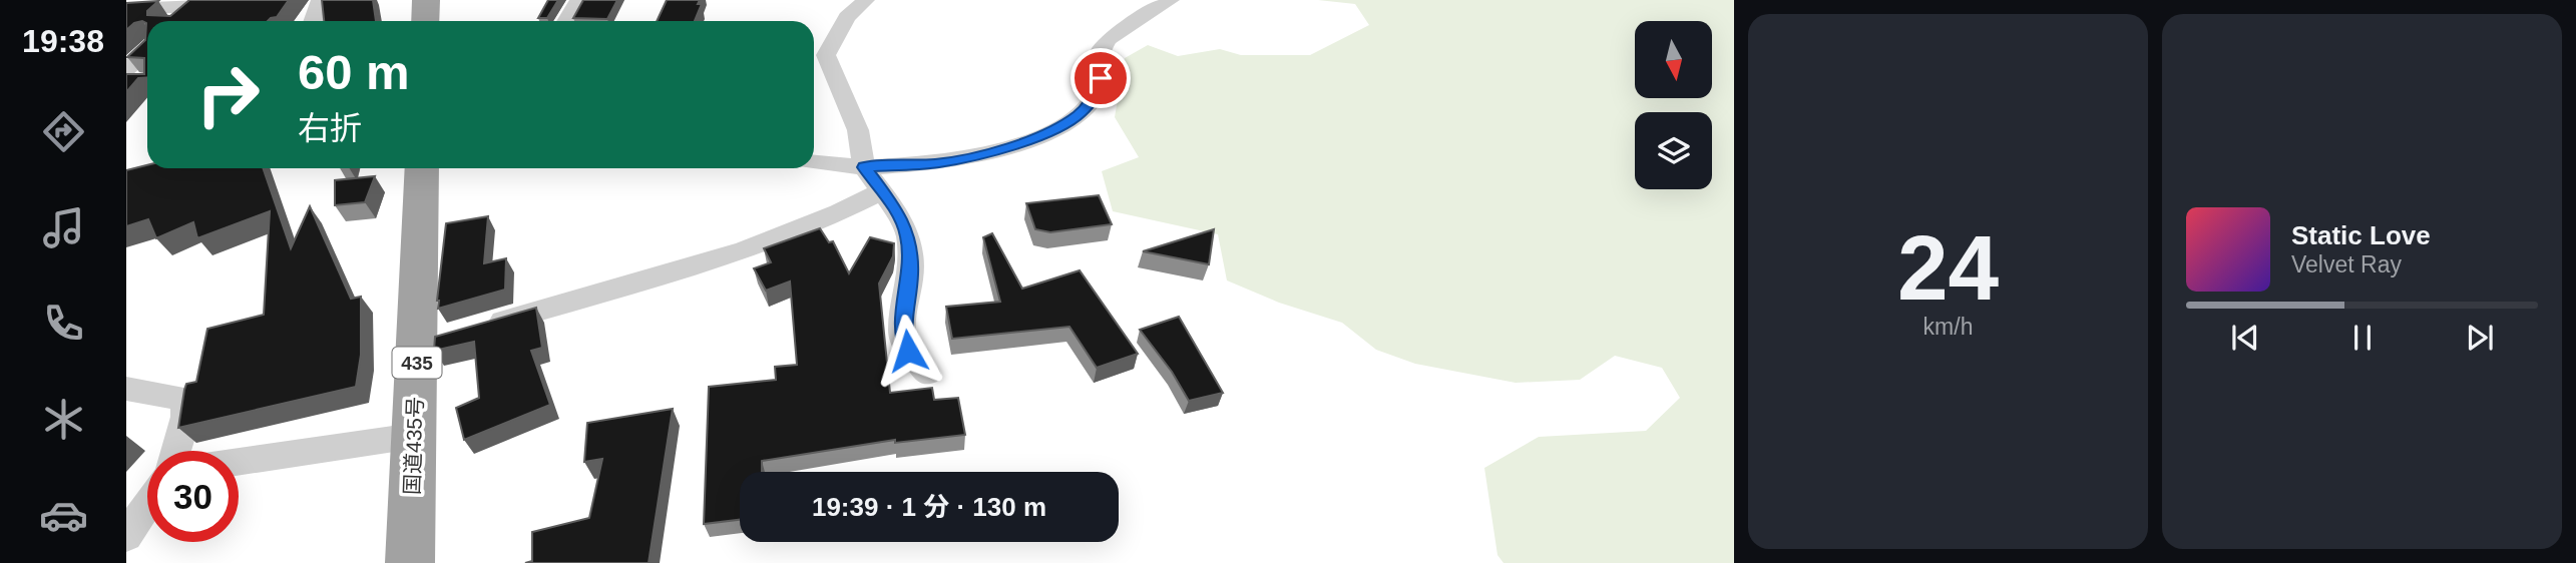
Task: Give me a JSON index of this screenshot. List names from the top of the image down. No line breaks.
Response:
{"streets":{"highway":["435","国道435号"]},"north":"bottom","page":{"tabs":"19:38","tile":["24","km/h"],"turn":["60 m","右折"],"song":["Static Love","Velvet Ray"],"limit":"30","trip":"19:39 · 1 分 · 130 m"}}
